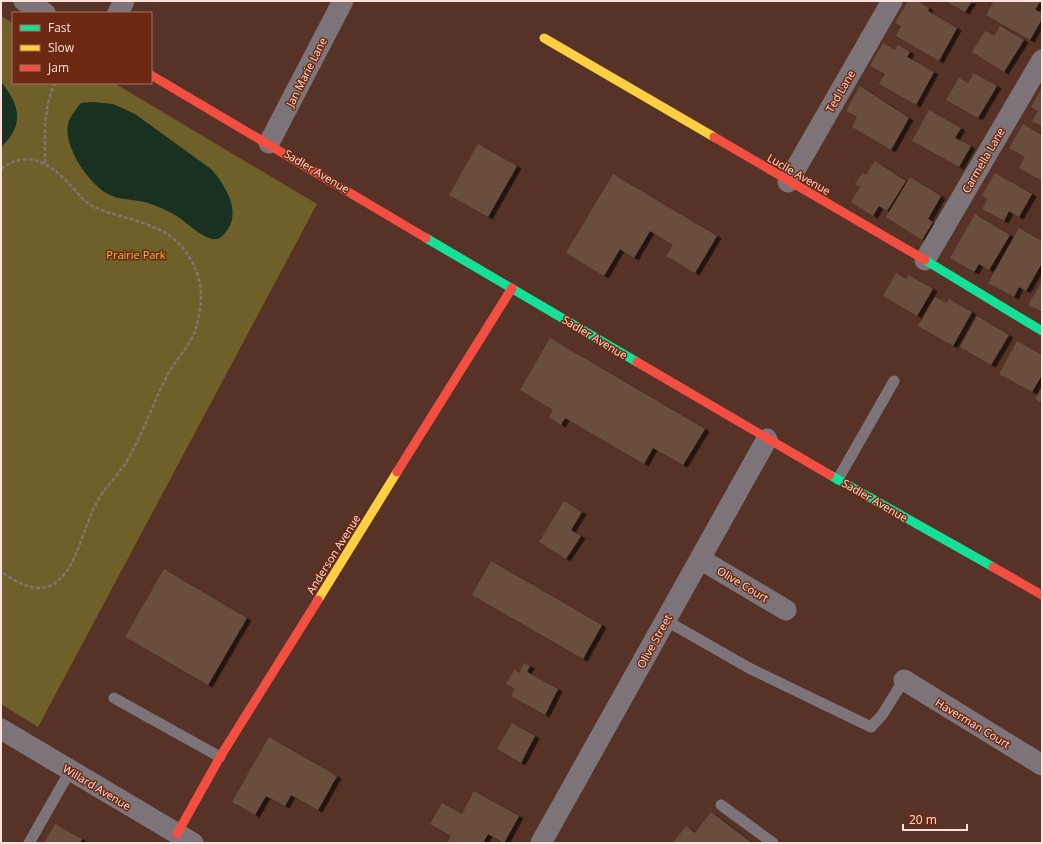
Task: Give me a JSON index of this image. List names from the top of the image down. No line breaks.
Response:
{"streets":{"street":["Jan Marie Lane","Ted Lane","Carmella Lane","Sadler Avenue","Lucile Avenue","Anderson Avenue","Olive Court","Olive Street","Haverman Court","Willard Avenue"]},"crossings":[["Jan Marie Lane","Sadler Avenue"],["Ted Lane","Lucile Avenue"],["Carmella Lane","Lucile Avenue"],["Sadler Avenue","Anderson Avenue"],["Sadler Avenue","Olive Street"],["Anderson Avenue","Willard Avenue"],["Olive Court","Olive Street"]],"parks":["Prairie Park"],"legend":["Fast","Slow","Jam"],"scale_bar":"20 m"}
